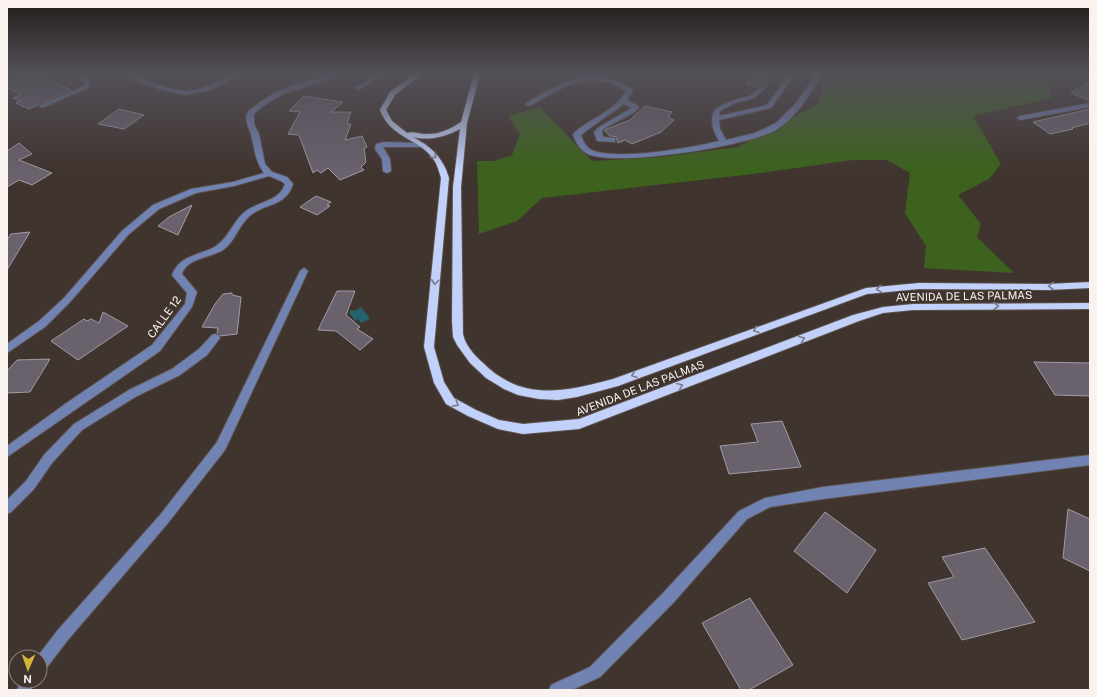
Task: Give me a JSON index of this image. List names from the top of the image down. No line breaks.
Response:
{"streets":{"main road":["AVENIDA DE LAS PALMAS"],"street":["CALLE 12"]},"north":"bottom"}
